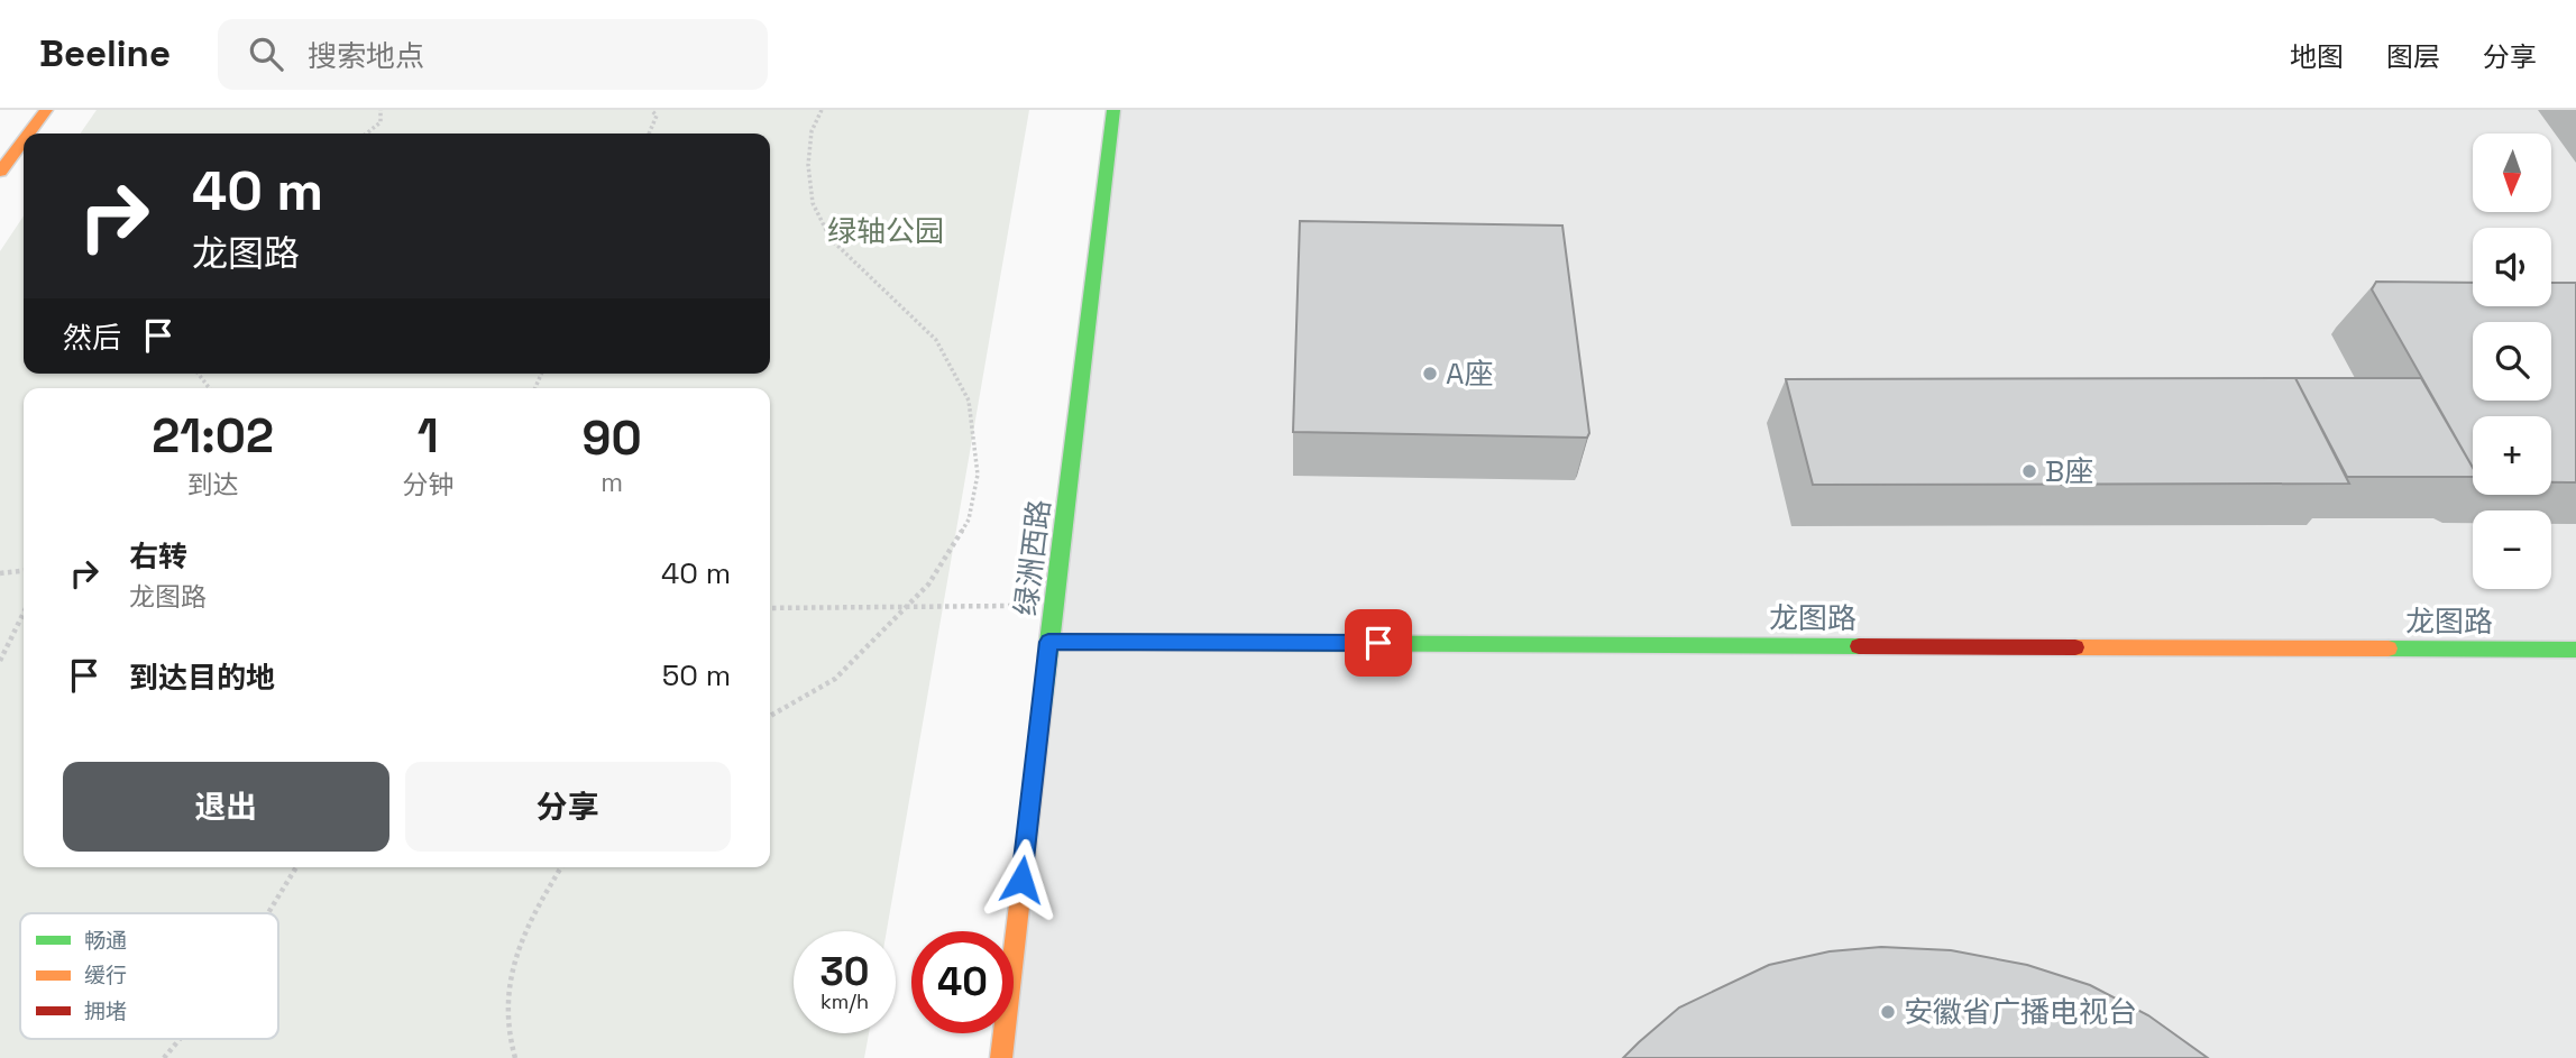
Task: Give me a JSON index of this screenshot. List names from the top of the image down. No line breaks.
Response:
{"streets":{"street":["绿洲西路","龙图路"]},"crossings":[["绿洲西路","龙图路"]],"parks":["绿轴公园"],"places":["A座","B座","安徽省广播电视台"],"legend":["畅通","缓行","拥堵"],"north":"bottom","page":{"header":"Beeline","search":"搜索地点","nav":["地图","图层","分享"],"map_buttons":["+","−"],"turn":["40 m","龙图路"],"then":"然后","eta":["21:02","到达","1","分钟","90","m"],"list":[{"name":"右转","note":"龙图路","value":"40 m"},{"name":"到达目的地","value":"50 m"}],"buttons":["退出","分享"],"speed":"30 km/h","limit":"40"}}
